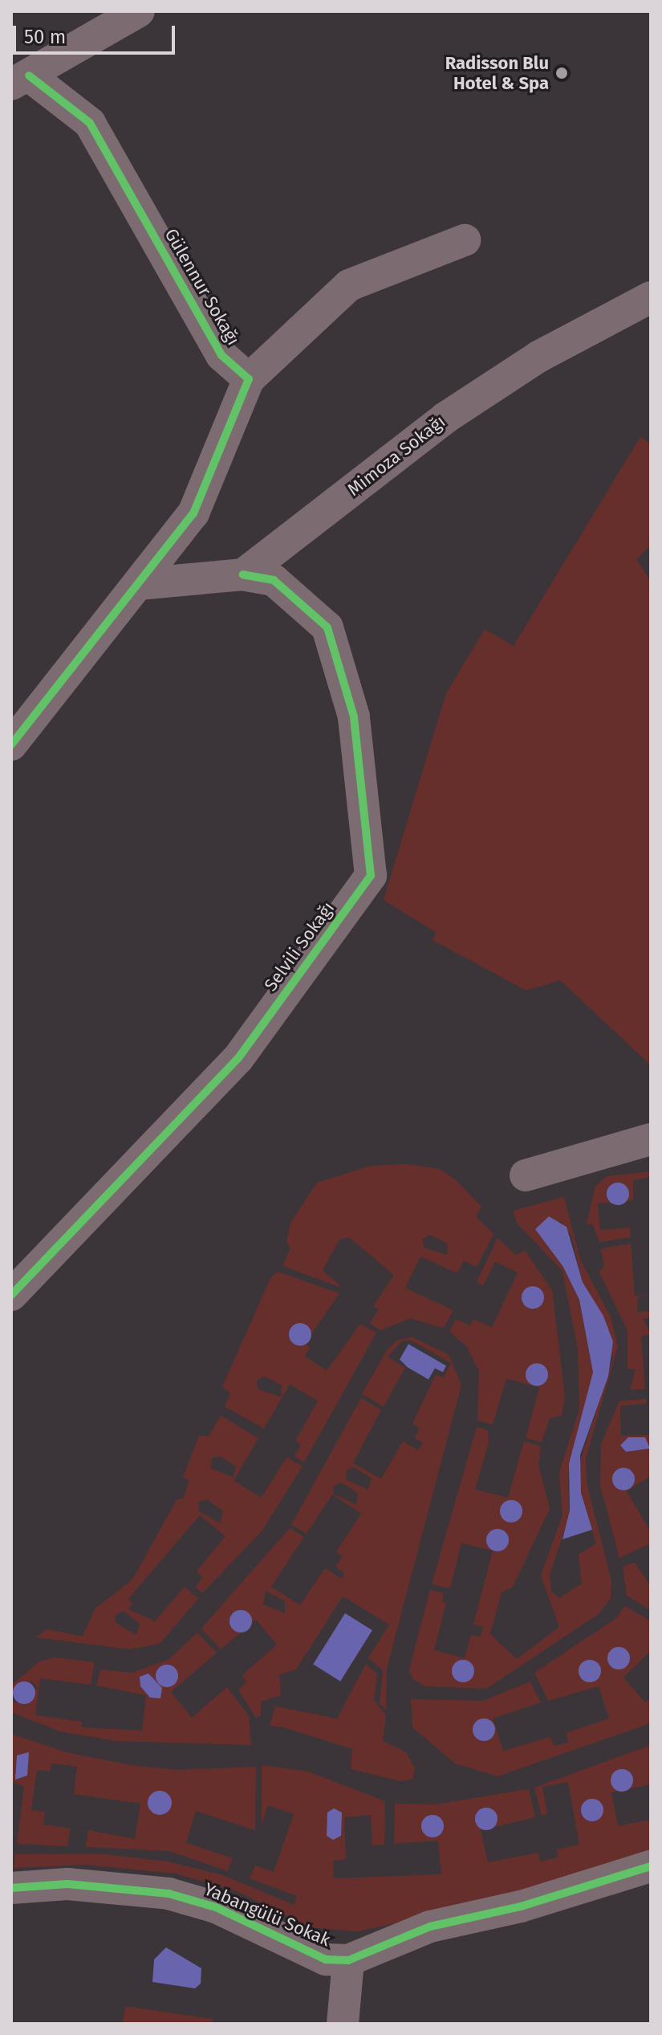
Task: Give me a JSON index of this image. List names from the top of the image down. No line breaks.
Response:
{"streets":{"street":["Gülennur Sokağı","Mimoza Sokağı","Selvili Sokağı","Yabangülü Sokak"]},"crossings":[["Mimoza Sokağı","Selvili Sokağı"]],"places":["Radisson Blu Hotel & Spa"],"scale_bar":"50 m"}
